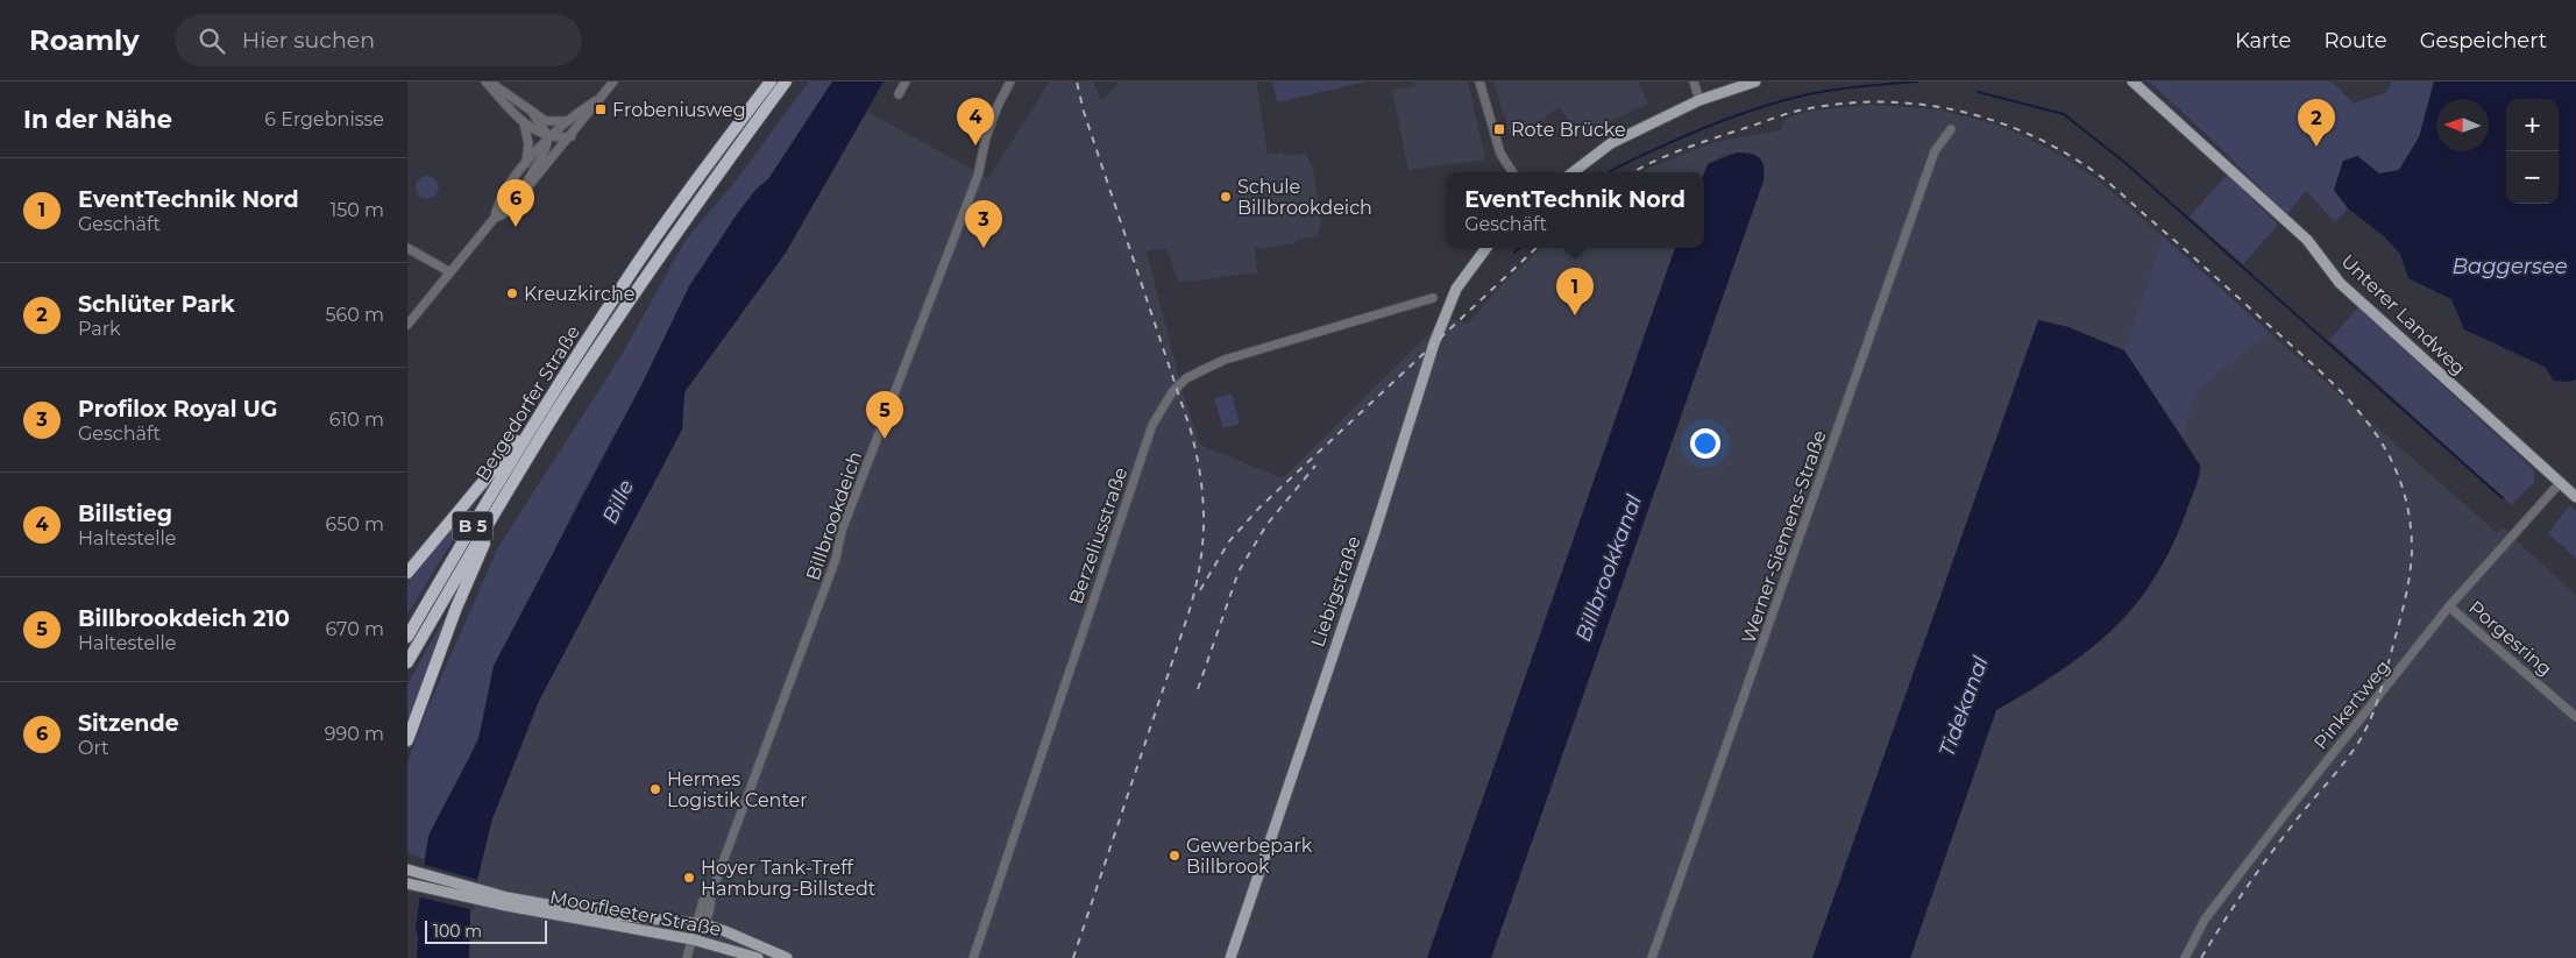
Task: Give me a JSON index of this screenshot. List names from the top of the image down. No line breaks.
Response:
{"streets":{"highway":["Bergedorfer Straße","B 5"],"main road":["Unterer Landweg","Liebigstraße","Moorfleeter Straße"],"street":["Billbrookdeich","Berzeliusstraße","Werner-Siemens-Straße","Porgesring","Pinkertweg"]},"crossings":[["Unterer Landweg","Pinkertweg"],["Billbrookdeich","Moorfleeter Straße"],["Porgesring","Pinkertweg"]],"water":["Baggersee","Bille","Billbrookkanal","Tidekanal"],"places":{"transit":["Frobeniusweg","Rote Brücke"],"other":["Schule Billbrookdeich","Kreuzkirche","Hermes Logistik Center","Gewerbepark Billbrook","Hoyer Tank-Treff Hamburg-Billstedt"]},"scale_bar":"100 m","north":"left","page":{"header":"Roamly","search":"Hier suchen","nav":["Karte","Route","Gespeichert"],"heading":["In der Nähe","6 Ergebnisse"],"pins":["4","2","6","3","1","5"],"map_buttons":["+","−"],"list":[{"mark":"1","name":"EventTechnik Nord","note":"Geschäft","value":"150 m"},{"mark":"2","name":"Schlüter Park","note":"Park","value":"560 m"},{"mark":"3","name":"Profilox Royal UG","note":"Geschäft","value":"610 m"},{"mark":"4","name":"Billstieg","note":"Haltestelle","value":"650 m"},{"mark":"5","name":"Billbrookdeich 210","note":"Haltestelle","value":"670 m"},{"mark":"6","name":"Sitzende","note":"Ort","value":"990 m"}],"popup":["EventTechnik Nord","Geschäft"],"scale":"100 m"}}
